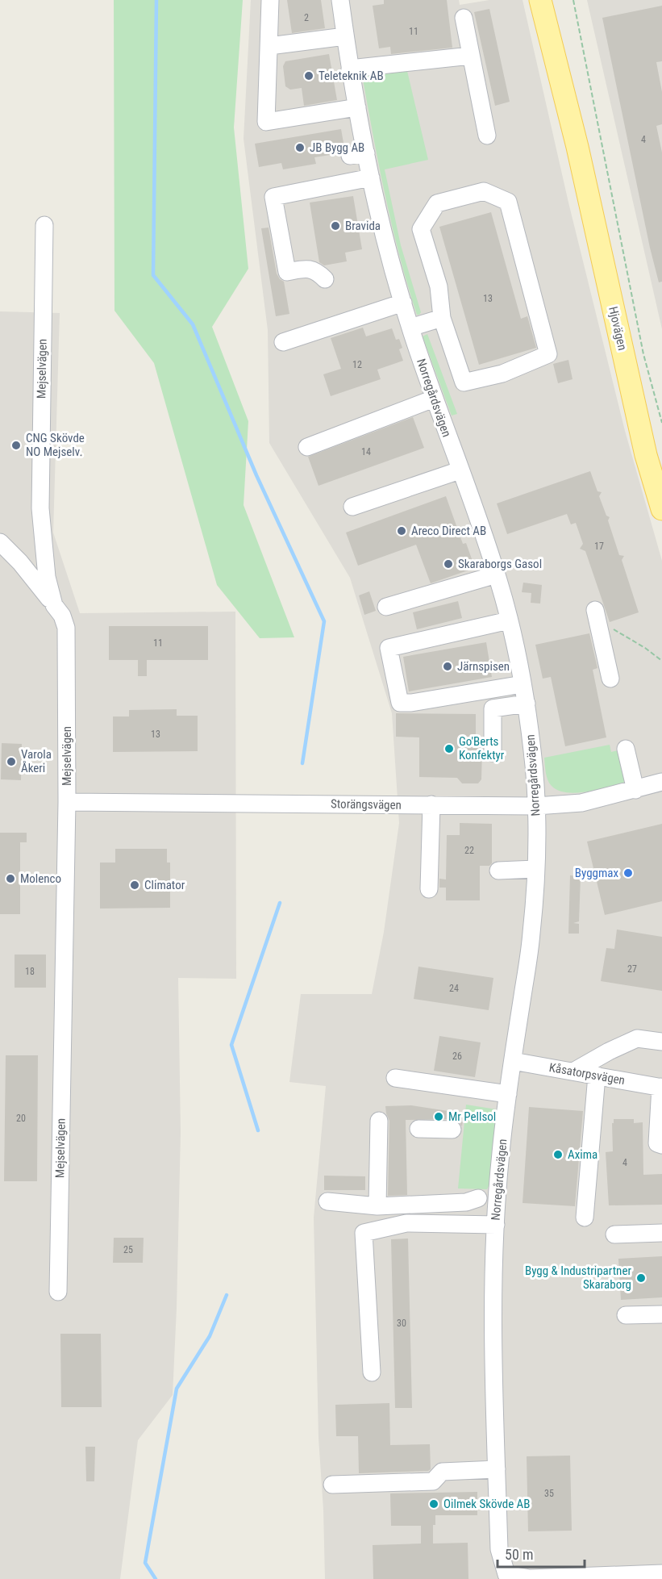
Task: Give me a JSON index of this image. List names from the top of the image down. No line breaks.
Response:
{"streets":{"main road":["Hjovägen"],"street":["Mejselvägen","Norregårdsvägen","Storängsvägen","Kåsatorpsvägen"]},"crossings":[["Mejselvägen","Storängsvägen"],["Norregårdsvägen","Storängsvägen"],["Norregårdsvägen","Kåsatorpsvägen"]],"places":["Teleteknik AB","JB Bygg AB","Bravida","CNG Skövde NO Mejselv.","Areco Direct AB","Skaraborgs Gasol","Järnspisen","Go'Berts Konfektyr","Varola Åkeri","Byggmax","Molenco","Climator","Mr Pellsol","Axima","Bygg & Industripartner Skaraborg","Oilmek Skövde AB"],"house_numbers":["2","11","4","13","12","14","17","11","13","22","27","18","24","26","20","4","25","30","35"],"scale_bar":"50 m"}
